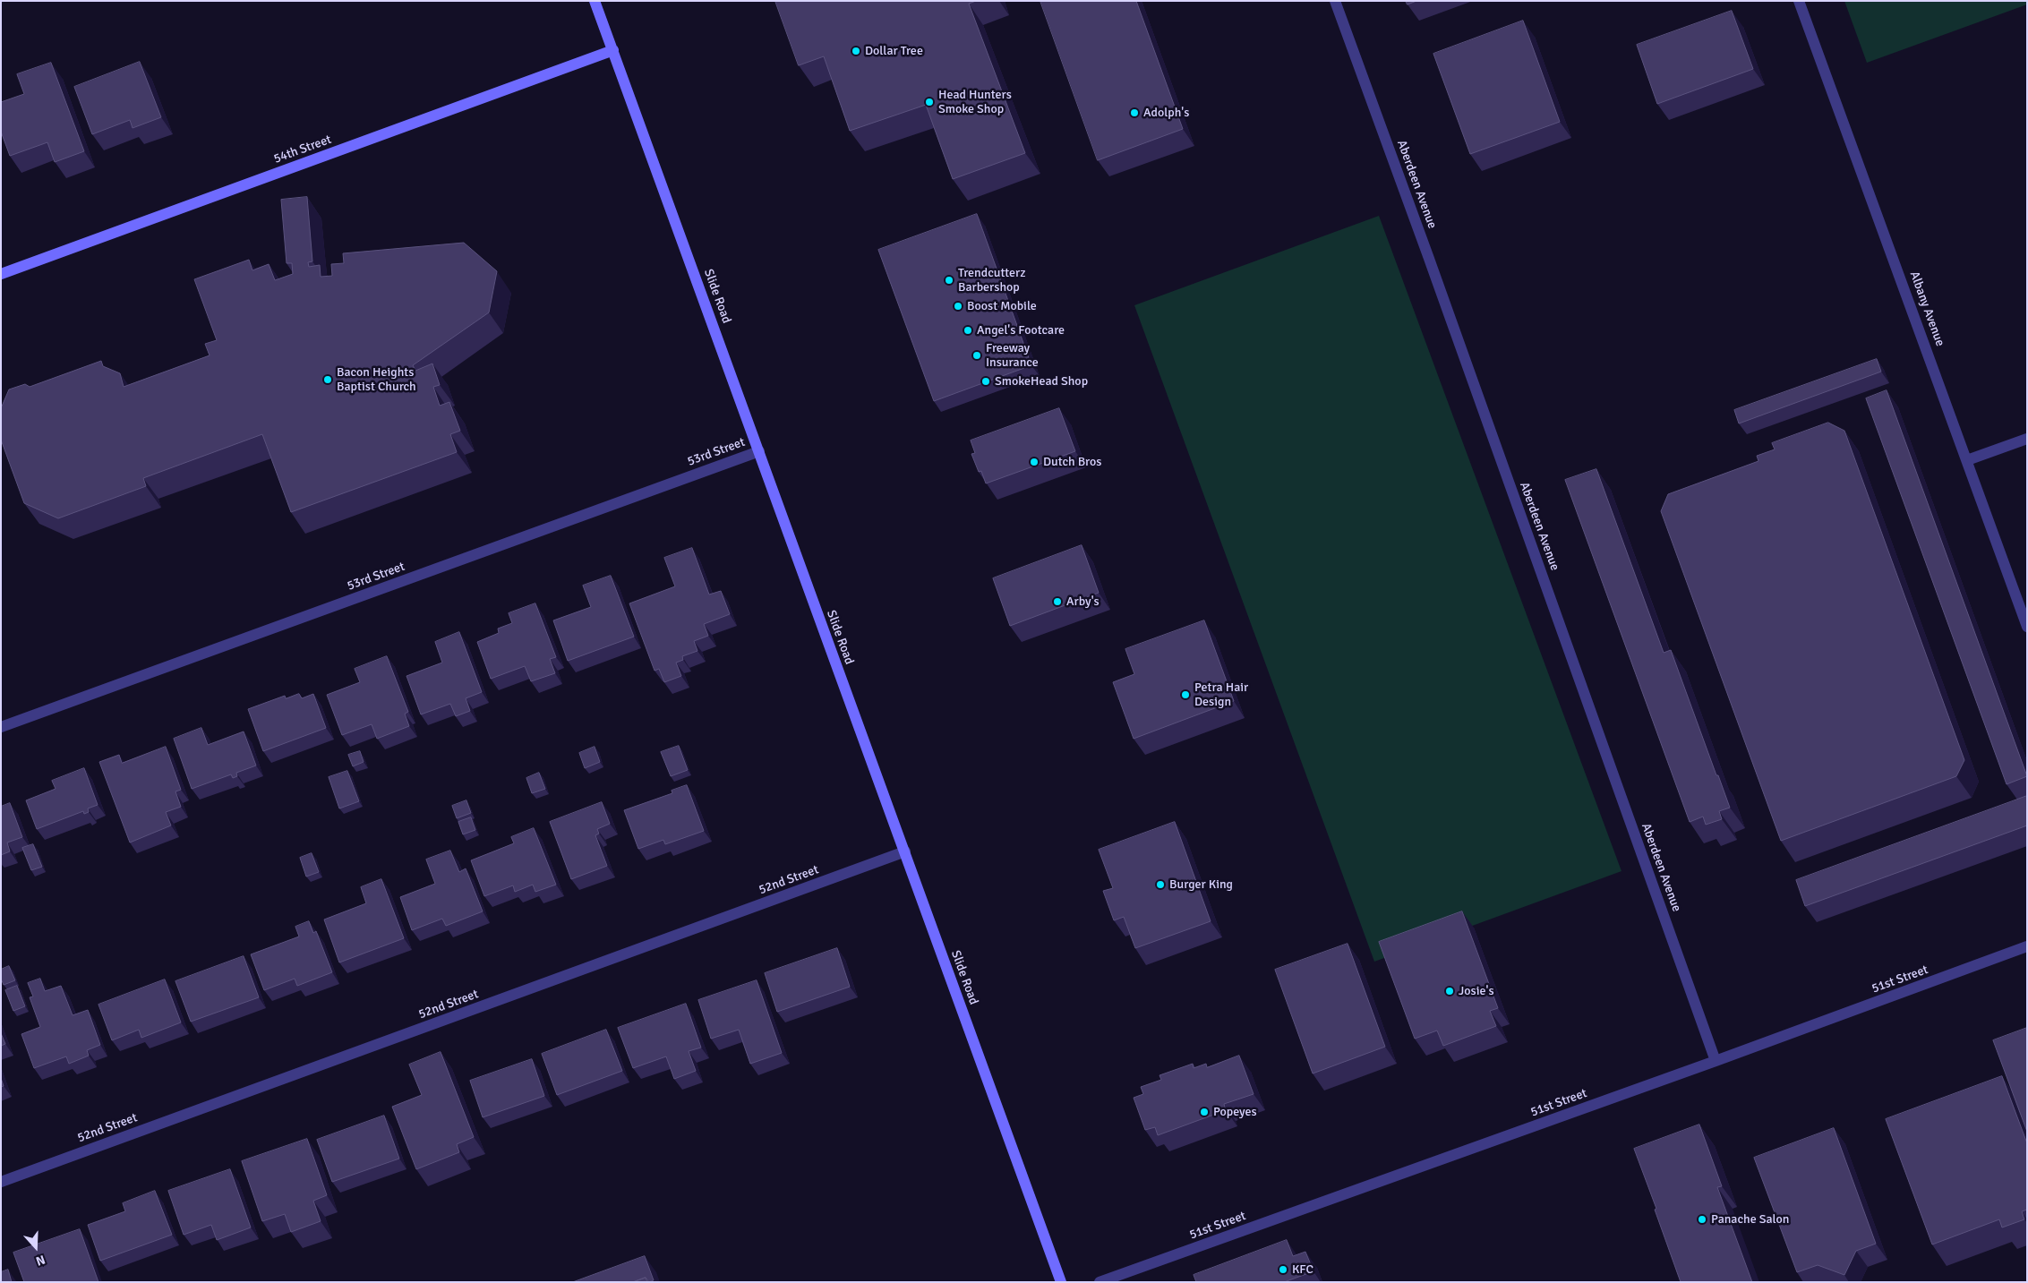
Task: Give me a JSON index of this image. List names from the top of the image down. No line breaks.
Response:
{"streets":{"main road":["54th Street","Slide Road"],"street":["Aberdeen Avenue","Albany Avenue","53rd Street","52nd Street","51st Street"]},"crossings":[["54th Street","Slide Road"],["Aberdeen Avenue","51st Street"],["Slide Road","53rd Street"],["Slide Road","52nd Street"]],"places":["Dollar Tree","Head Hunters Smoke Shop","Adolph's","Trendcutterz Barbershop","Boost Mobile","Angel's Footcare","Freeway Insurance","Bacon Heights Baptist Church","SmokeHead Shop","Dutch Bros","Arby's","Petra Hair Design","Burger King","Josie's","Popeyes","Panache Salon","KFC"],"north":"bottom"}
